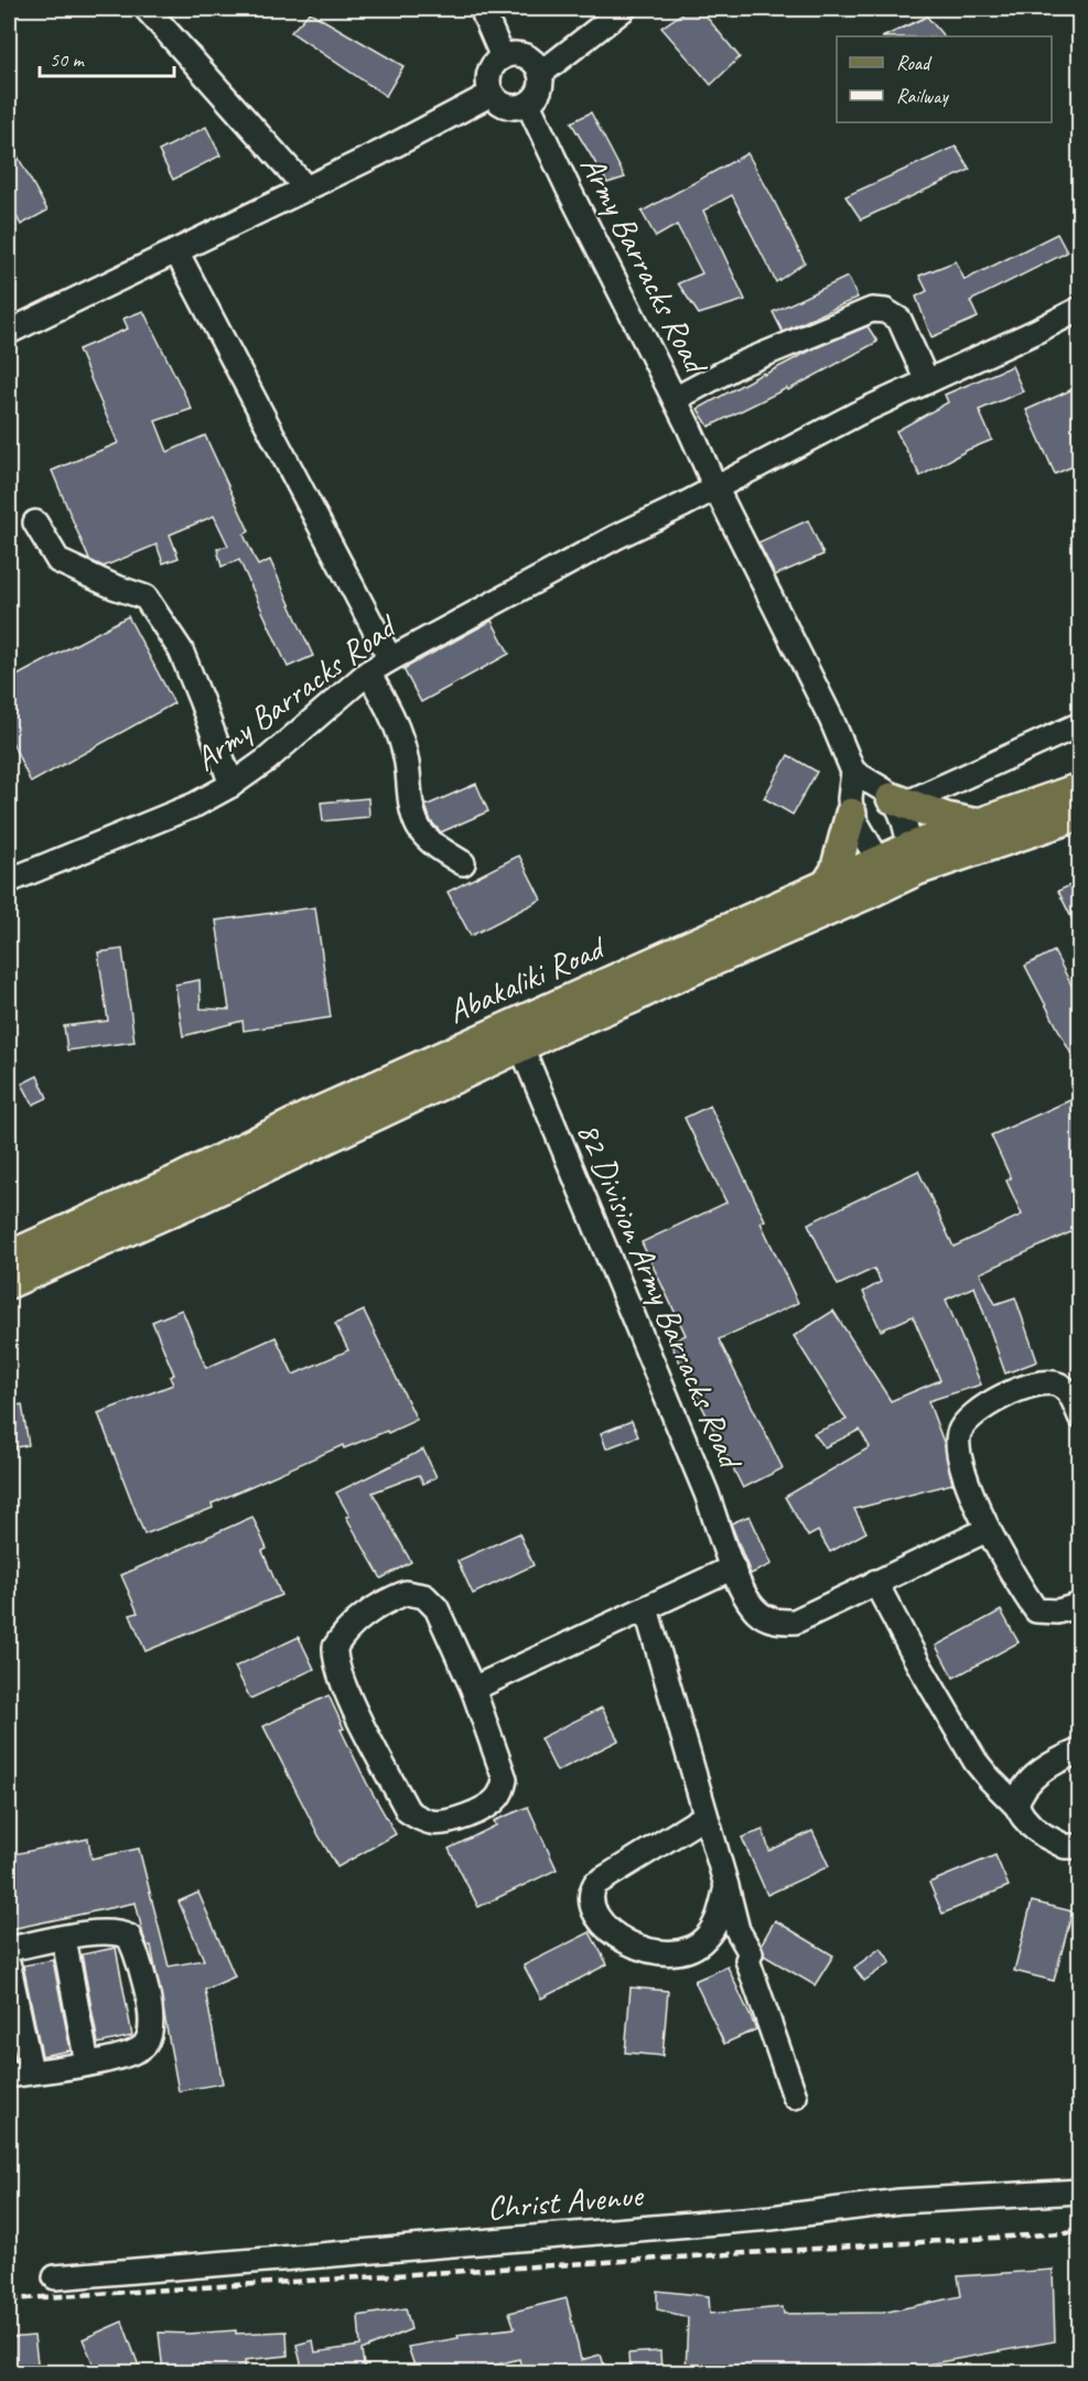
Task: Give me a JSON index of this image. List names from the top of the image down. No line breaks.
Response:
{"streets":{"main road":["Abakaliki Road"],"street":["Army Barracks Road","82 Division Army Barracks Road","Christ Avenue"]},"crossings":[["Abakaliki Road","82 Division Army Barracks Road"]],"legend":["Road","Railway"],"scale_bar":"50 m"}
